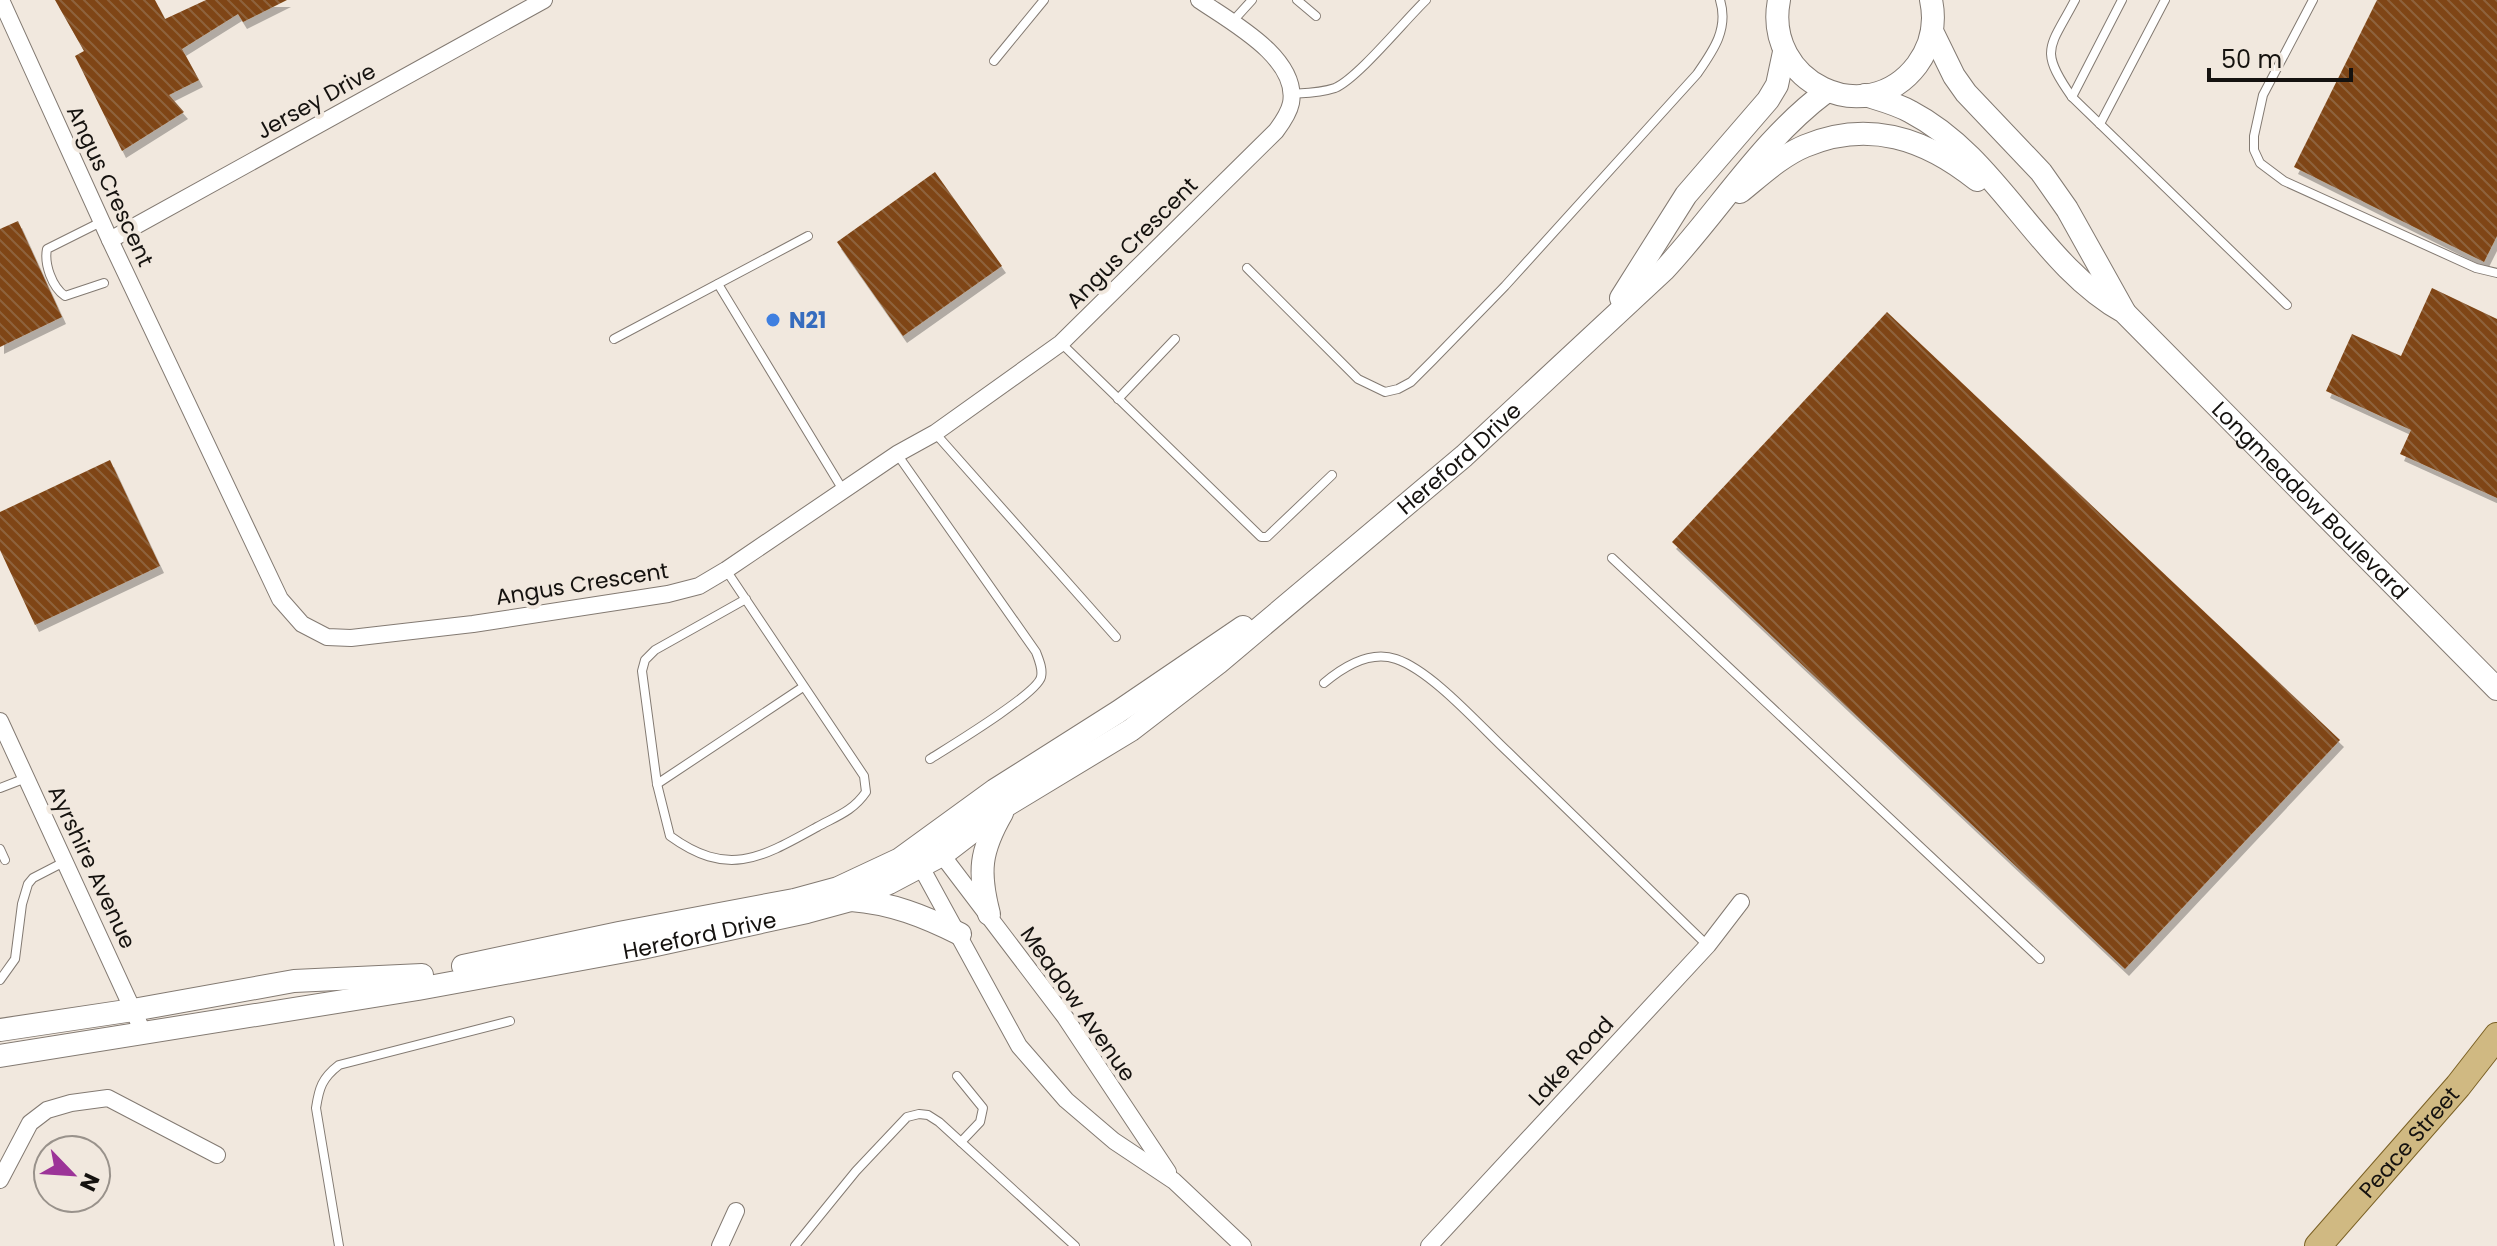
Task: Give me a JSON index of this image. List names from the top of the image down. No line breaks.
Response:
{"streets":{"main road":["Peace Street"],"street":["Jersey Drive","Angus Crescent","Hereford Drive","Longmeadow Boulevard","Ayrshire Avenue","Meadow Avenue","Lake Road"]},"crossings":[["Jersey Drive","Angus Crescent"],["Hereford Drive","Ayrshire Avenue"],["Hereford Drive","Meadow Avenue"]],"places":["N21"],"scale_bar":"50 m","north":"bottom right"}
